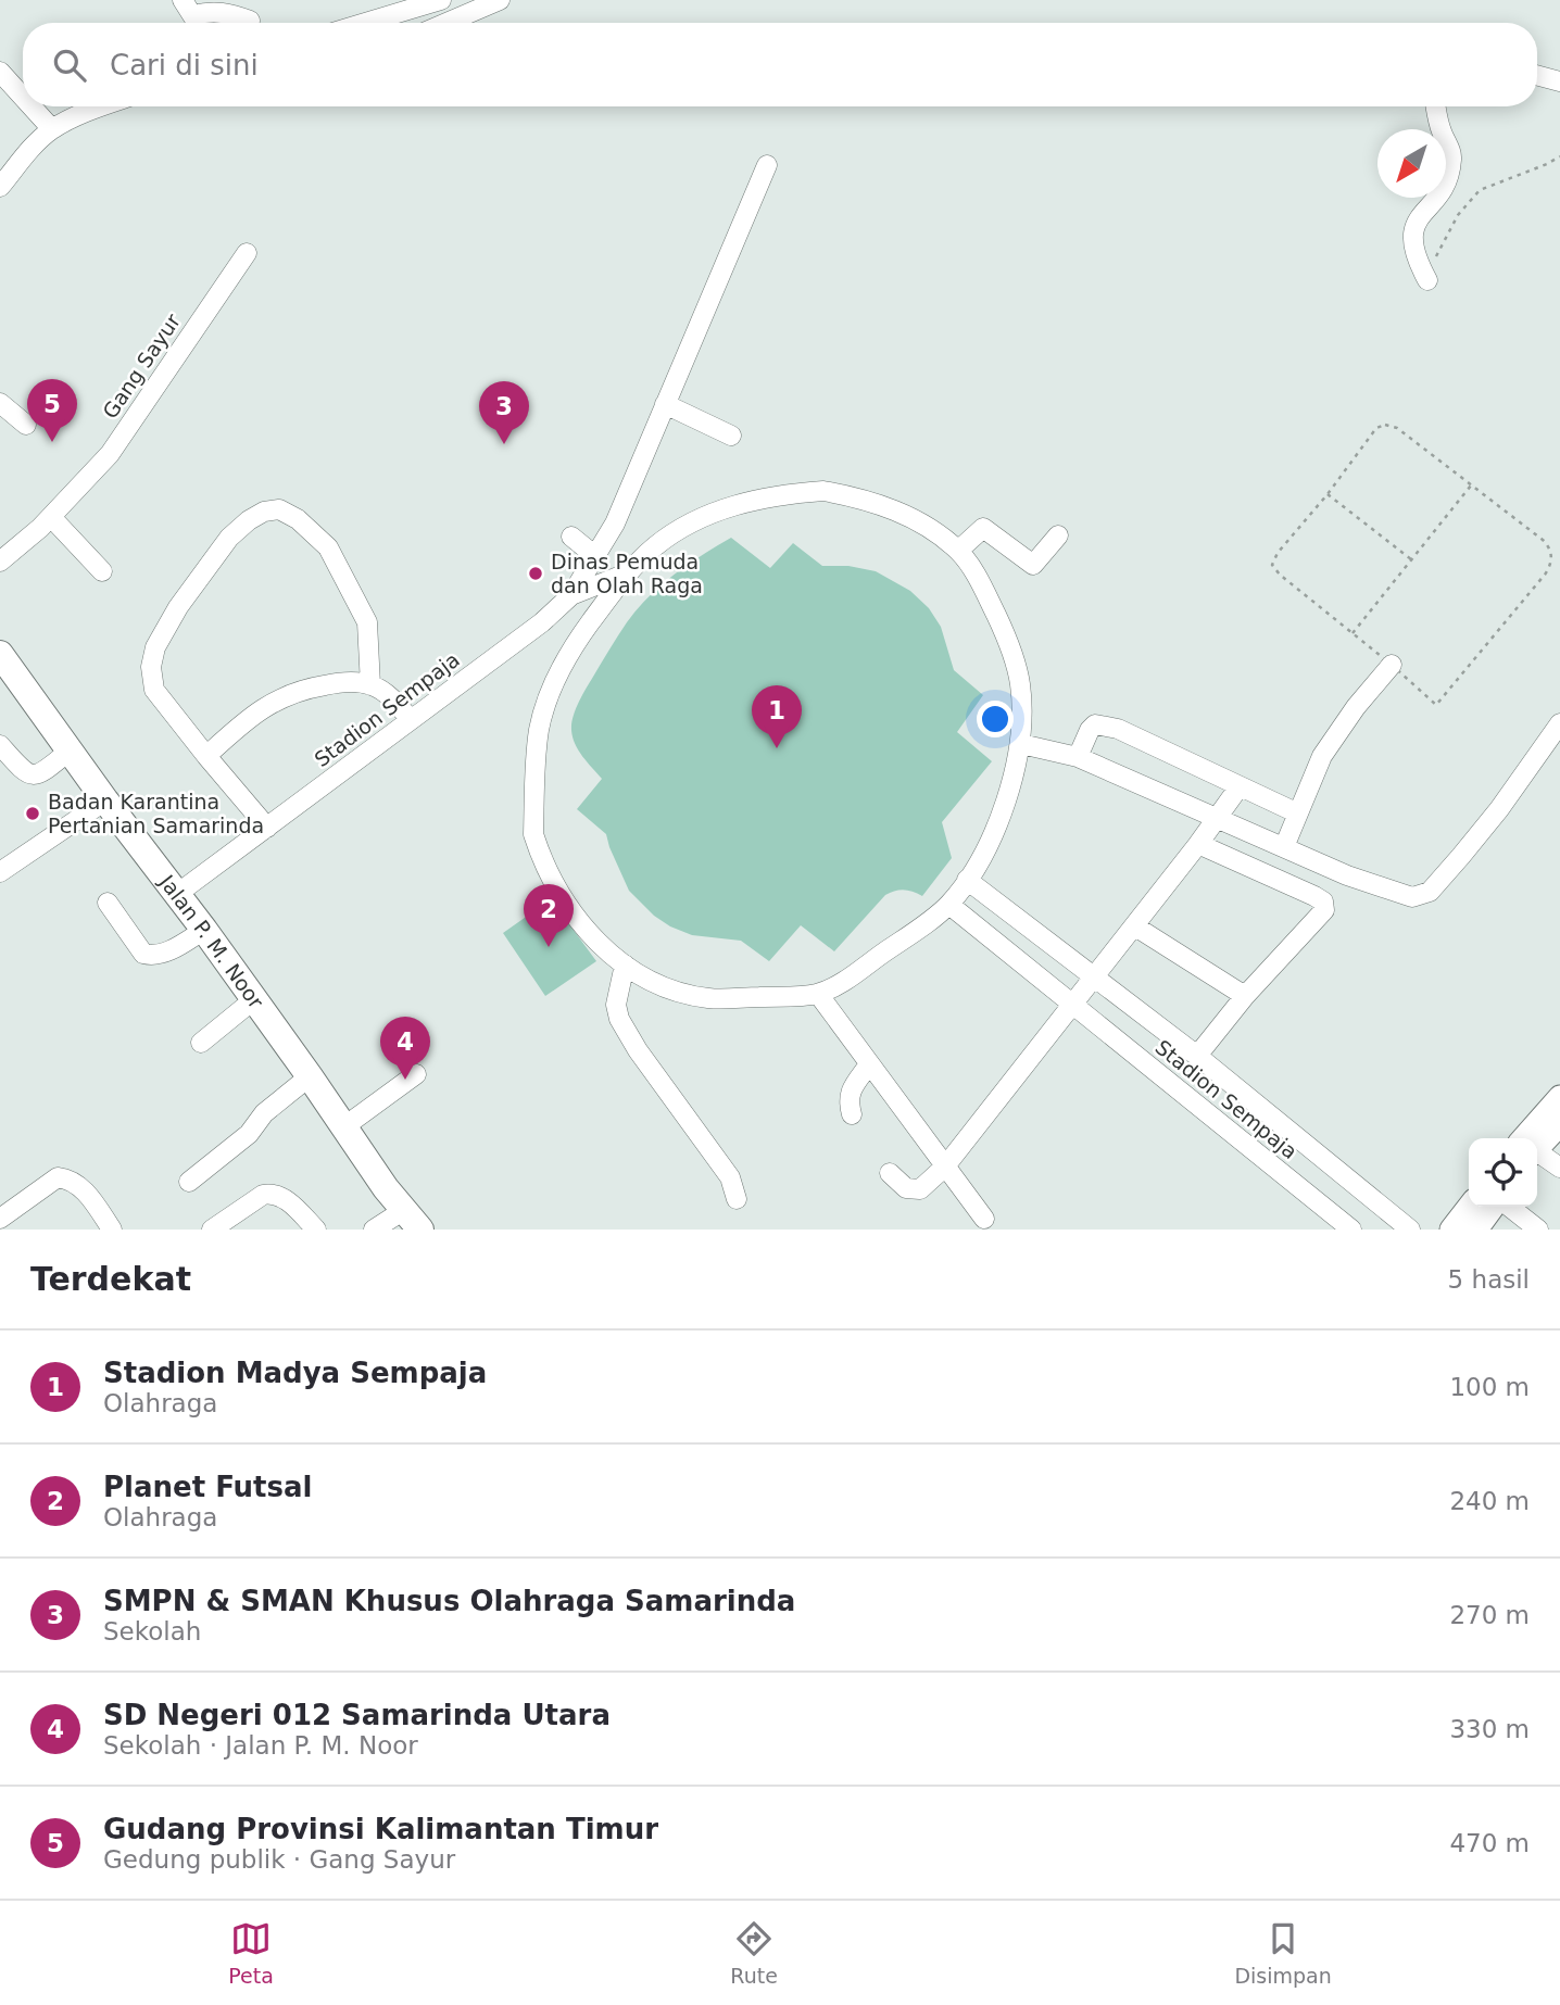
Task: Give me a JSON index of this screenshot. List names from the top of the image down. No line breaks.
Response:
{"streets":{"highway":["Jalan P. M. Noor"],"street":["Gang Sayur","Stadion Sempaja"]},"crossings":[["Stadion Sempaja","Jalan P. M. Noor"]],"places":["Dinas Pemuda dan Olah Raga","Badan Karantina Pertanian Samarinda"],"north":"bottom left","page":{"search":"Cari di sini","pins":["5","3","1","2","4"],"heading":["Terdekat","5 hasil"],"list":[{"mark":"1","name":"Stadion Madya Sempaja","note":"Olahraga","value":"100 m"},{"mark":"2","name":"Planet Futsal","note":"Olahraga","value":"240 m"},{"mark":"3","name":"SMPN & SMAN Khusus Olahraga Samarinda","note":"Sekolah","value":"270 m"},{"mark":"4","name":"SD Negeri 012 Samarinda Utara","note":"Sekolah · Jalan P. M. Noor","value":"330 m"},{"mark":"5","name":"Gudang Provinsi Kalimantan Timur","note":"Gedung publik · Gang Sayur","value":"470 m"}],"nav":["Peta","Rute","Disimpan"]}}
